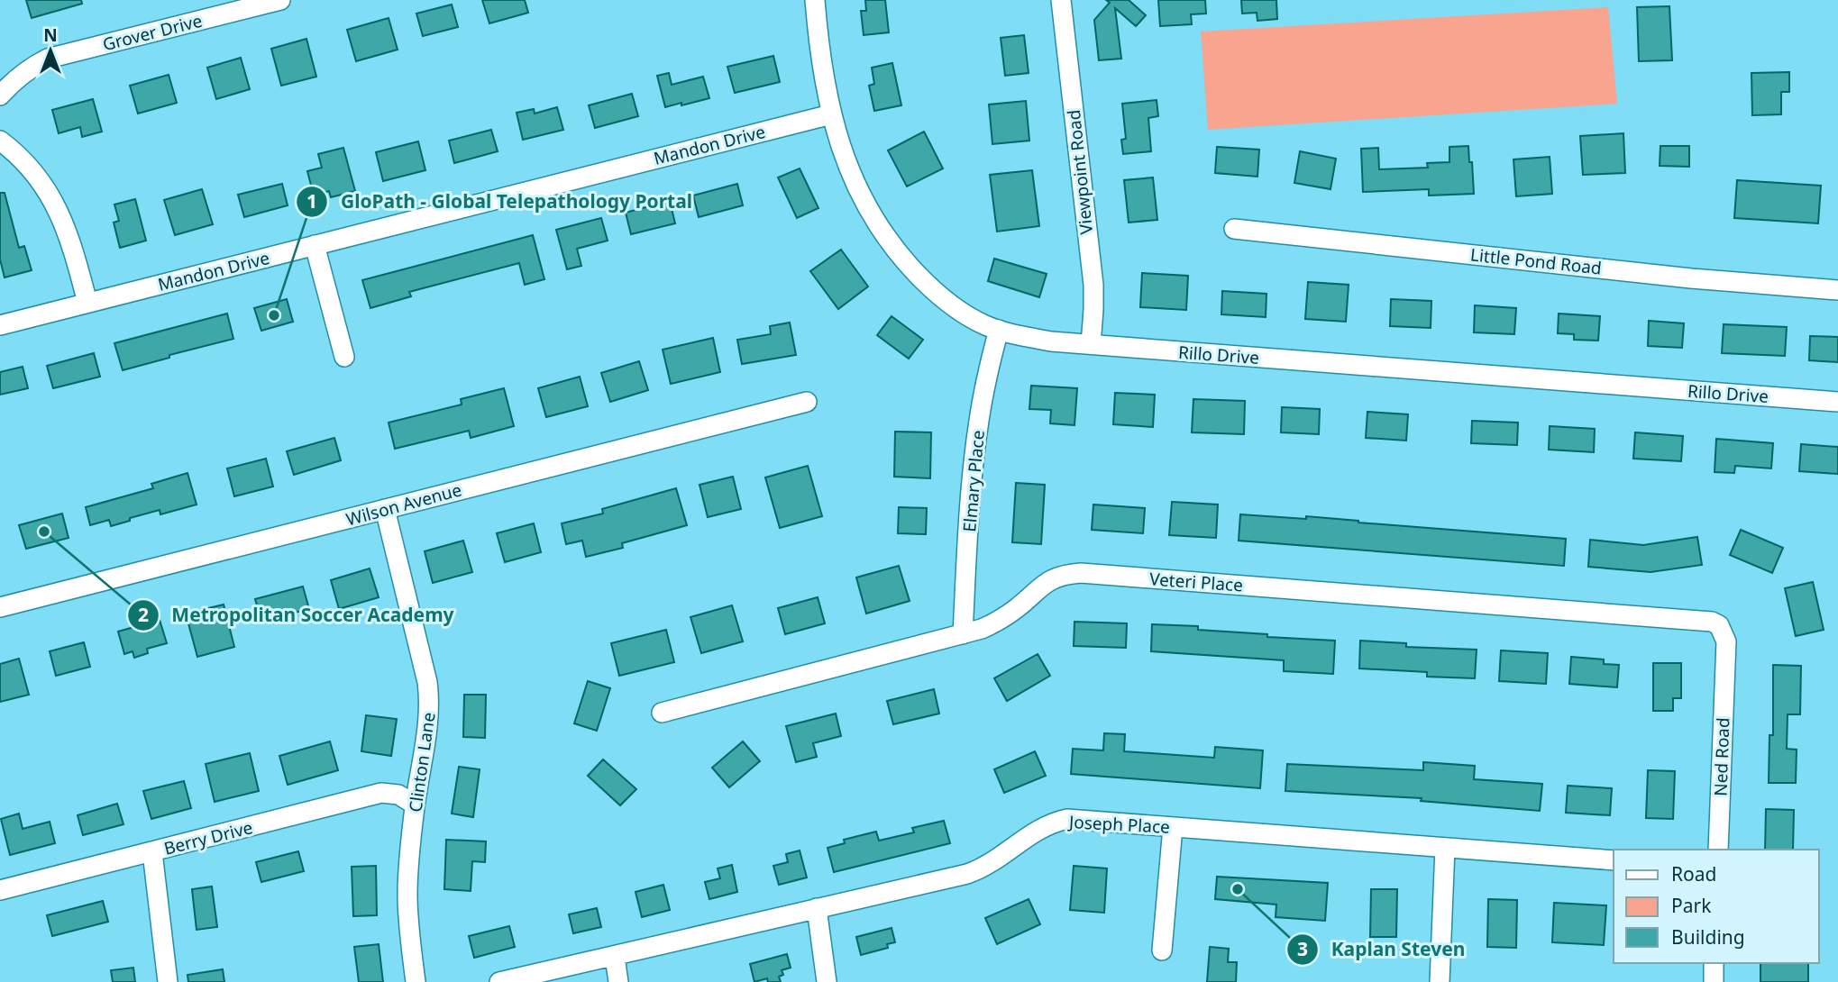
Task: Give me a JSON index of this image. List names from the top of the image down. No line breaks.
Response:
{"streets":{"street":["Grover Drive","Mandon Drive","Viewpoint Road","Little Pond Road","Rillo Drive","Elmary Place","Wilson Avenue","Veteri Place","Ned Road","Clinton Lane","Joseph Place","Berry Drive"]},"crossings":[["Mandon Drive","Rillo Drive"],["Viewpoint Road","Rillo Drive"],["Rillo Drive","Elmary Place"],["Elmary Place","Veteri Place"],["Wilson Avenue","Clinton Lane"],["Veteri Place","Ned Road"],["Clinton Lane","Berry Drive"]],"places":["GloPath - Global Telepathology Portal","Metropolitan Soccer Academy","Kaplan Steven"],"legend":["Road","Park","Building"],"north":"top"}
